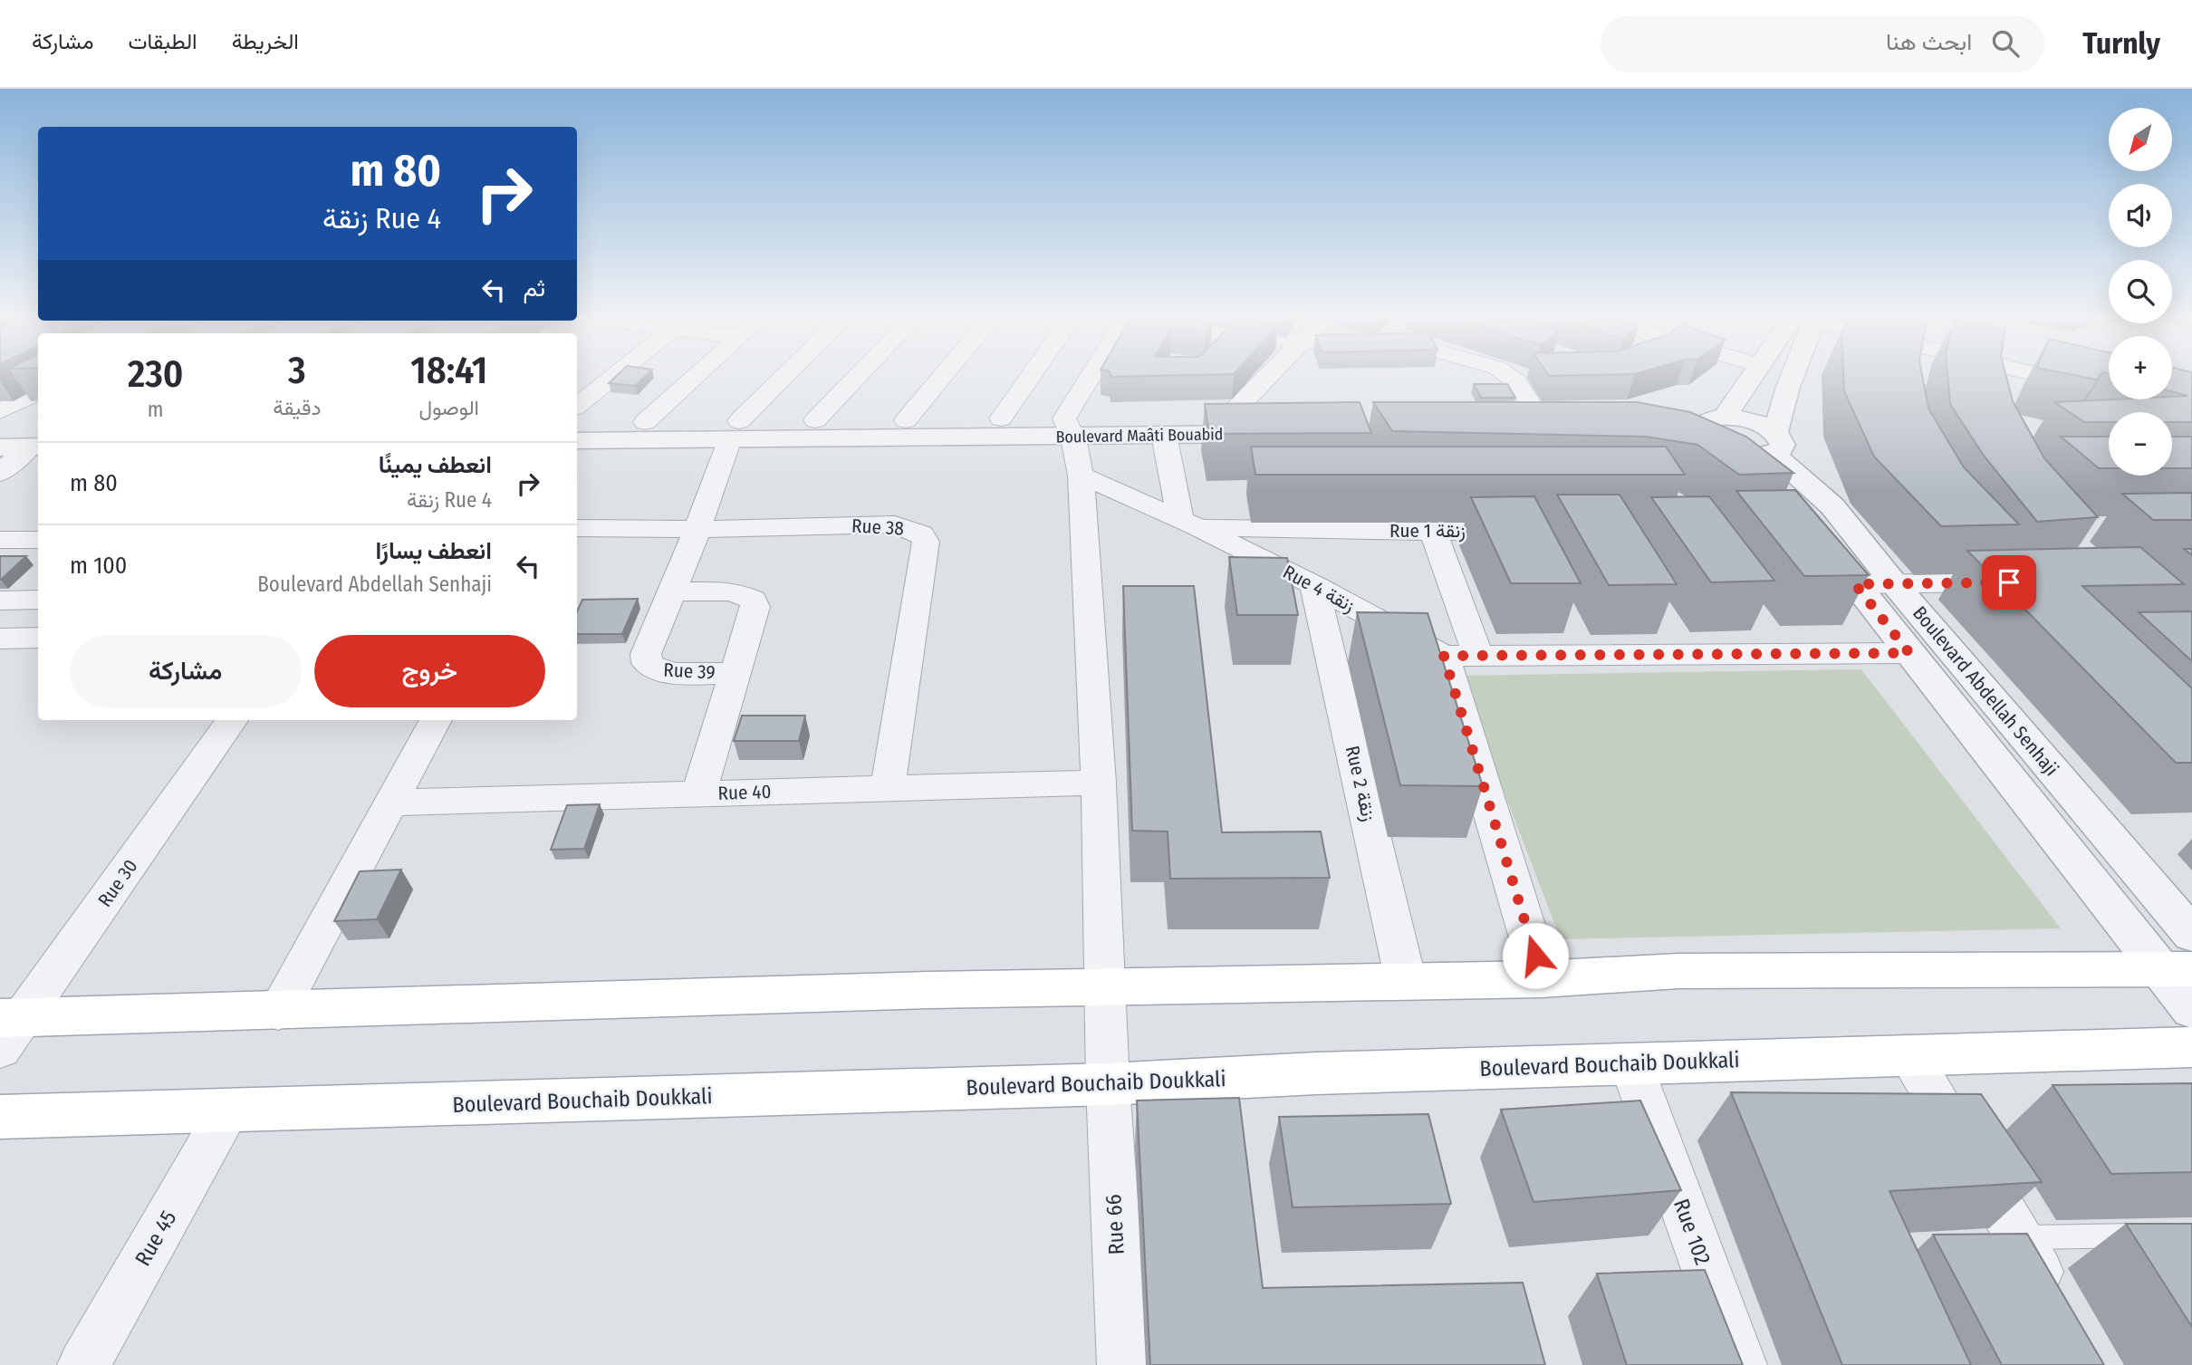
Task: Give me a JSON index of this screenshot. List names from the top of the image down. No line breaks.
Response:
{"streets":{"main road":["Boulevard Bouchaib Doukkali"],"street":["Boulevard Maâti Bouabid","Rue 38","Rue 1 زنقة","Rue 4 زنقة","Rue 39","Boulevard Abdellah Senhaji","Rue 2 زنقة","Rue 40","Rue 30","Rue 66","Rue 102","Rue 45"]},"crossings":[["Boulevard Maâti Bouabid","Rue 39"],["Rue 38","Rue 39"],["Rue 38","Rue 40"],["Rue 1 زنقة","Rue 4 زنقة"],["Rue 4 زنقة","Boulevard Abdellah Senhaji"],["Rue 4 زنقة","Rue 2 زنقة"],["Rue 4 زنقة","Rue 66"],["Rue 39","Rue 40"],["Rue 40","Rue 66"],["Boulevard Bouchaib Doukkali","Rue 66"],["Boulevard Bouchaib Doukkali","Rue 102"],["Boulevard Bouchaib Doukkali","Rue 45"]],"north":"bottom left","page":{"header":"Turnly","search":"ابحث هنا","nav":["الخريطة","الطبقات","مشاركة"],"map_buttons":["+","−"],"turn":["80 m","Rue 4 زنقة"],"then":"ثم","eta":["18:41","الوصول","3","دقيقة","230","m"],"list":[{"name":"انعطف يمينًا","note":"Rue 4 زنقة","value":"80 m"},{"name":"انعطف يسارًا","note":"Boulevard Abdellah Senhaji","value":"100 m"}],"buttons":["خروج","مشاركة"]}}
